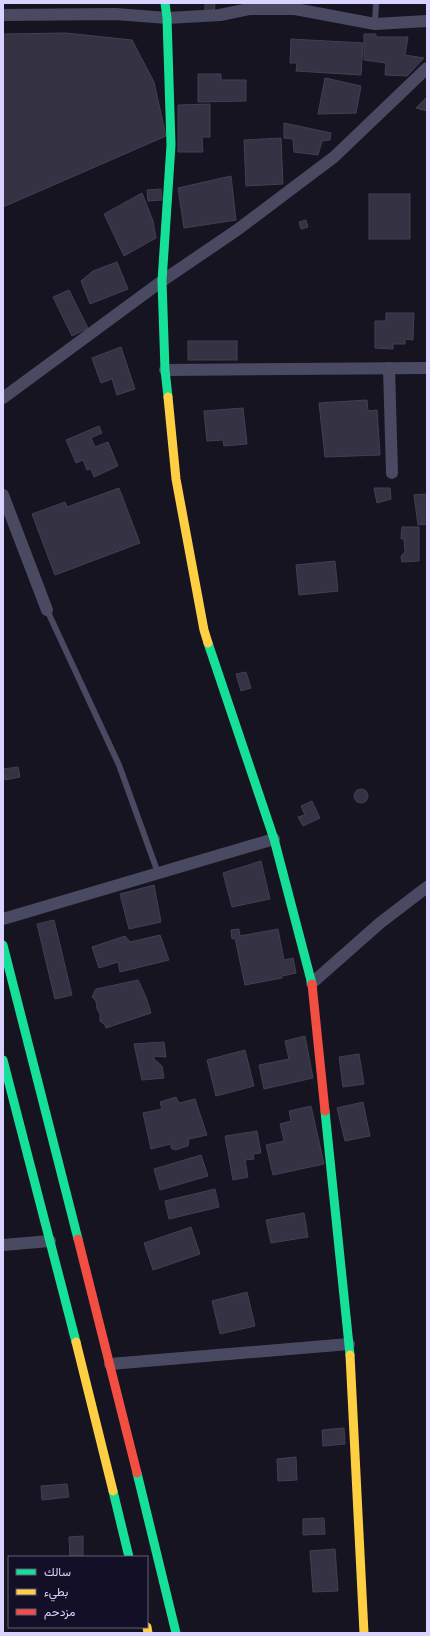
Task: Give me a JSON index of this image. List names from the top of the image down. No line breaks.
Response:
{"legend":["سالك","بطيء","مزدحم"]}
